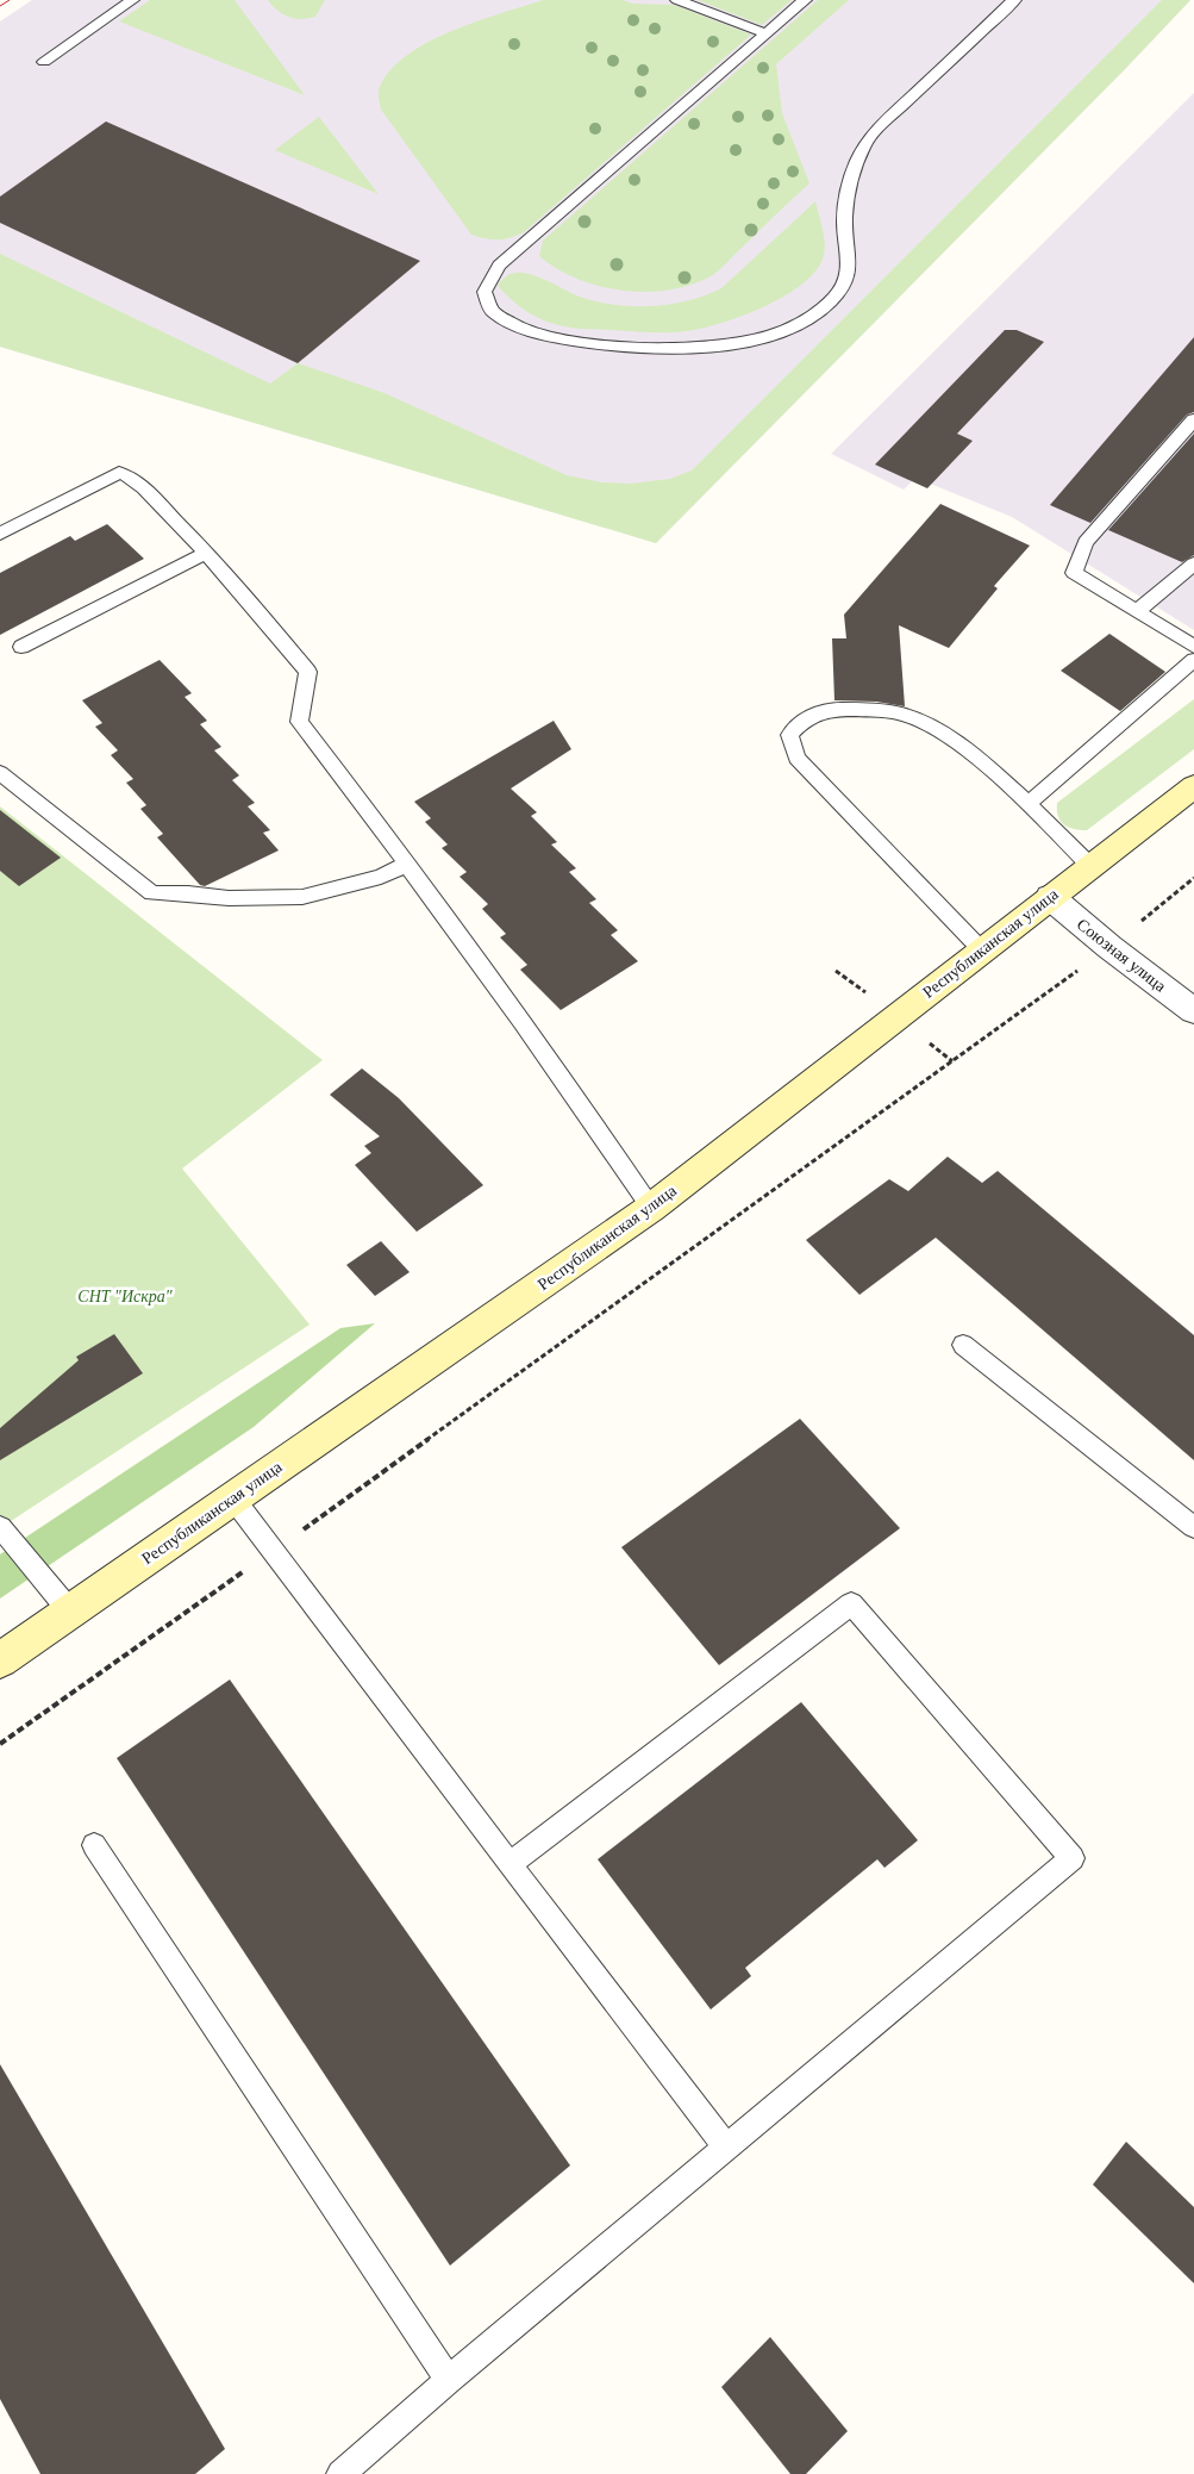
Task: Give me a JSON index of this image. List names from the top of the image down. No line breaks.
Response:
{"streets":{"main road":["Республиканская улица"],"street":["Союзная улица"]},"crossings":[["Республиканская улица","Союзная улица"]],"parks":["СНТ \"Искра\""]}
